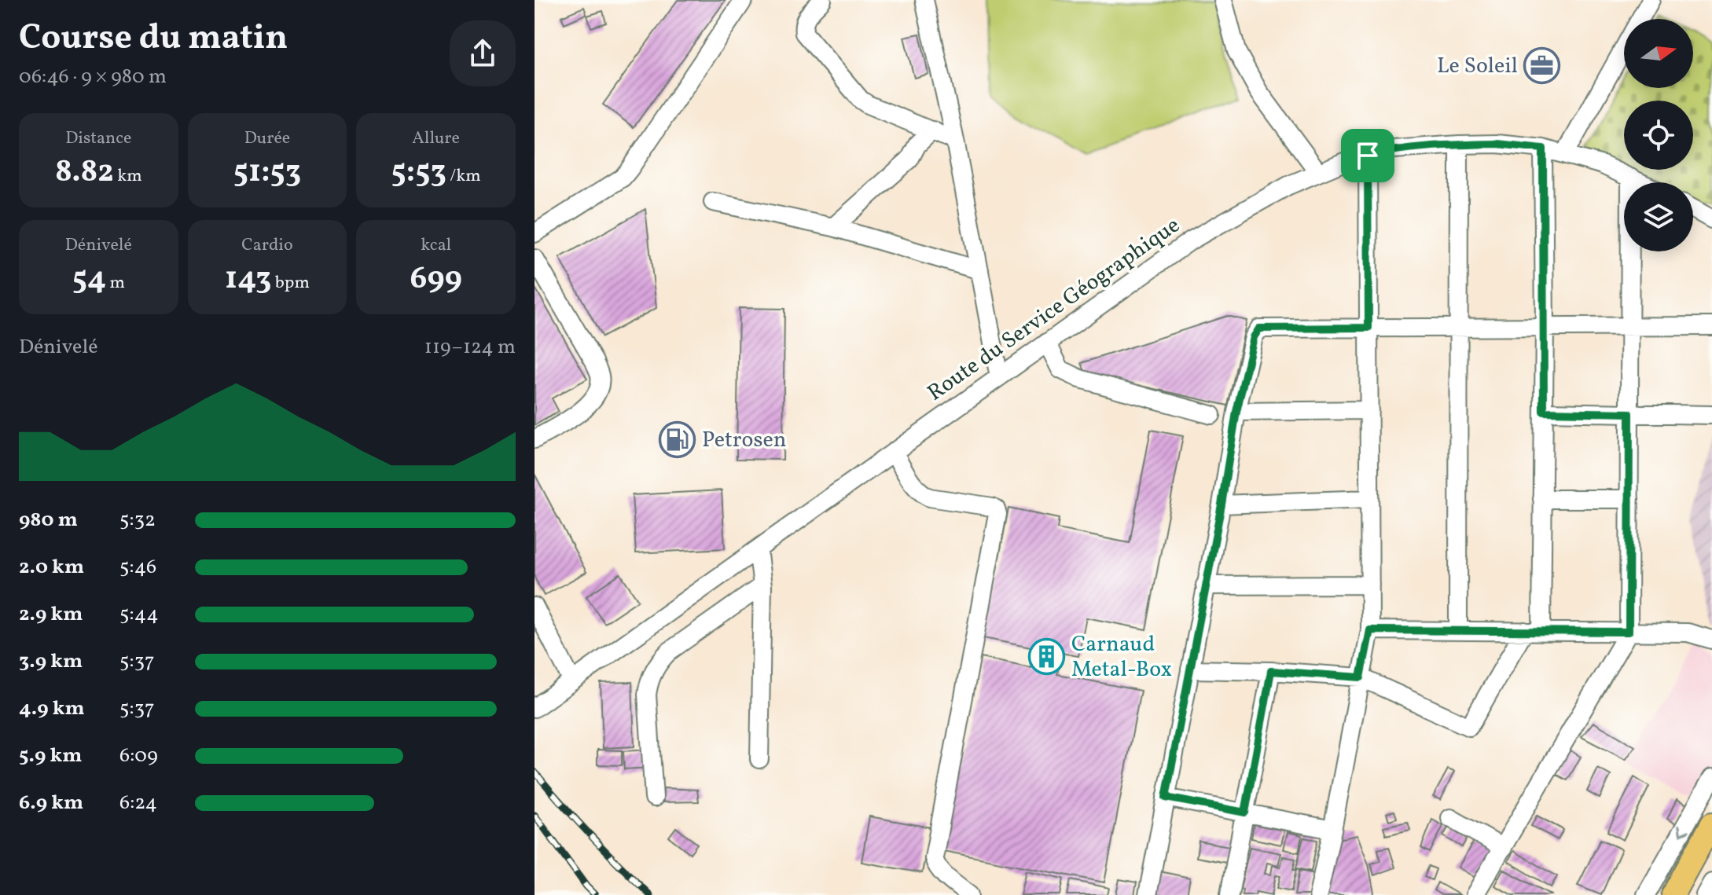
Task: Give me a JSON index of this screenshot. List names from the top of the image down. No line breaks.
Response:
{"streets":{"street":["Route du Service Géographique"]},"places":{"office":["Le Soleil"],"fuel station":["Petrosen"],"building":["Carnaud Metal-Box"]},"north":"right","page":{"heading":["Course du matin","06:46 · 9 × 980 m"],"stats":[["Distance","8.82 km"],["Durée","51:53"],["Allure","5:53 /km"],["Dénivelé","54 m"],["Cardio","143 bpm"],["kcal","699"]],"chart":["Dénivelé","119–124 m"],"list":[{"name":"980 m","note":"5:32"},{"name":"2.0 km","note":"5:46"},{"name":"2.9 km","note":"5:44"},{"name":"3.9 km","note":"5:37"},{"name":"4.9 km","note":"5:37"},{"name":"5.9 km","note":"6:09"},{"name":"6.9 km","note":"6:24"}]}}
